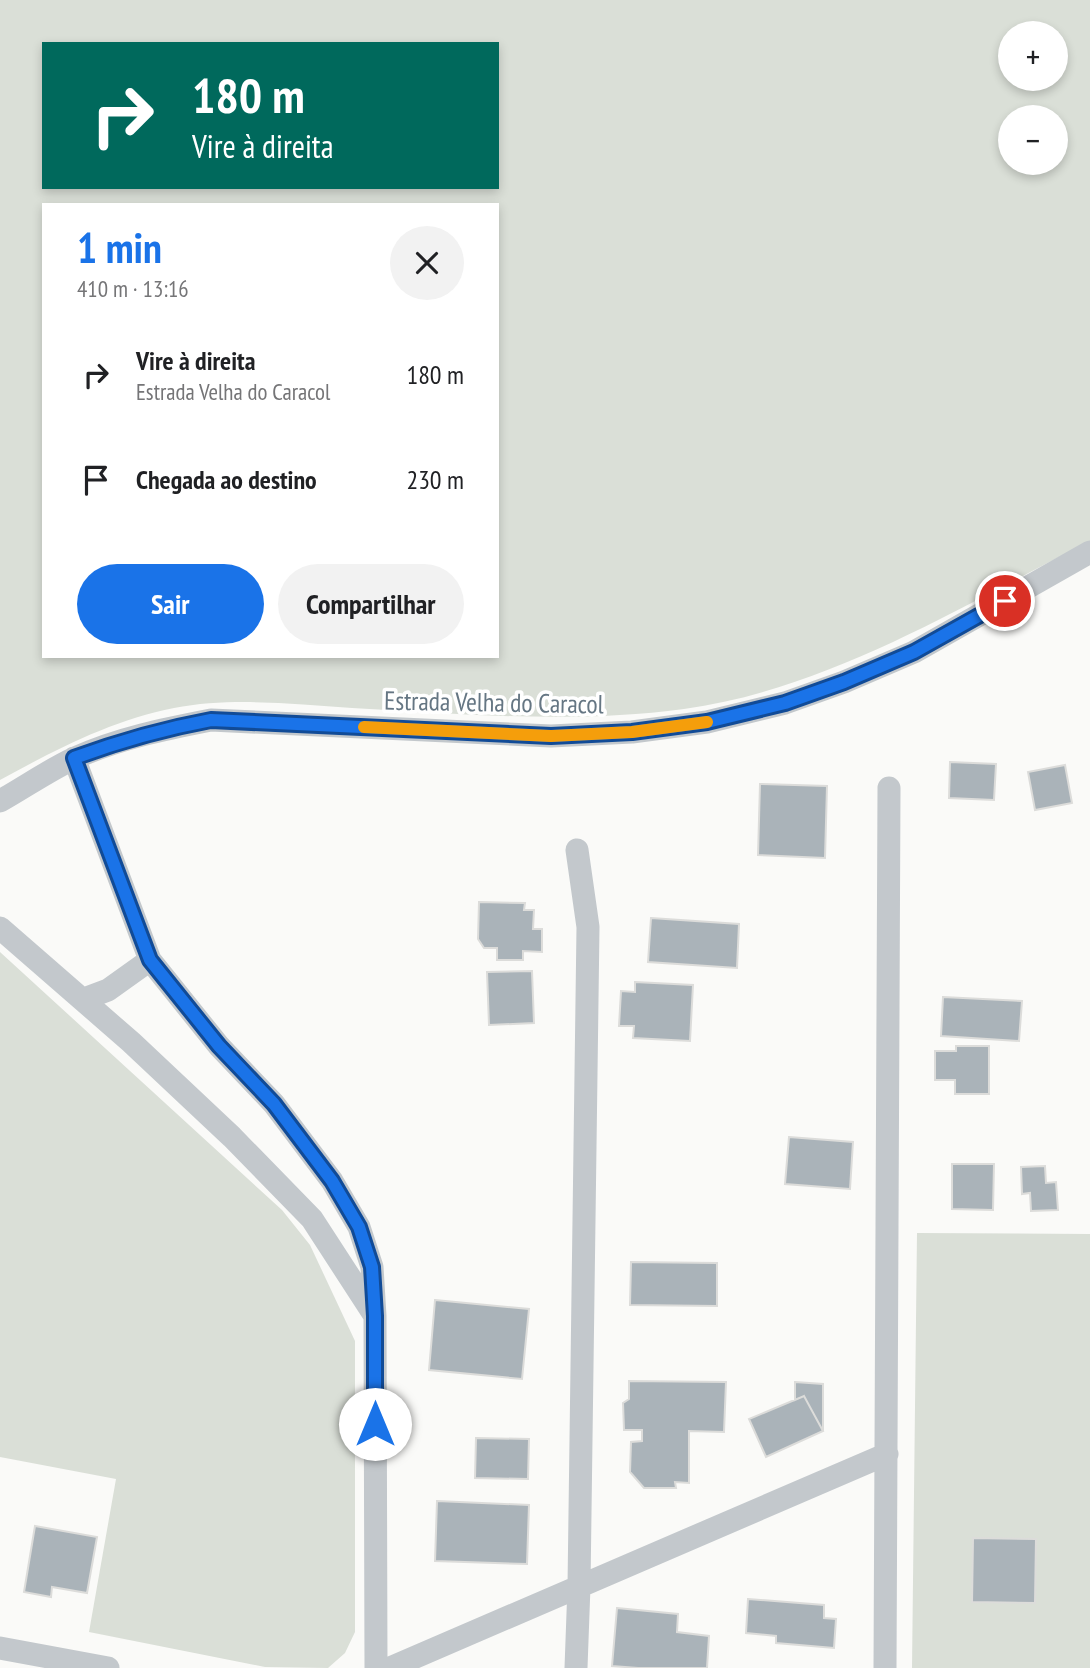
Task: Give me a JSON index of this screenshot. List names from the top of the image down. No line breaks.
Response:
{"streets":{"street":["Estrada Velha do Caracol"]},"page":{"map_buttons":["+","−"],"turn":["180 m","Vire à direita"],"heading":["1 min","410 m · 13:16"],"list":[{"name":"Vire à direita","note":"Estrada Velha do Caracol","value":"180 m"},{"name":"Chegada ao destino","value":"230 m"}],"buttons":["Sair","Compartilhar"]}}
